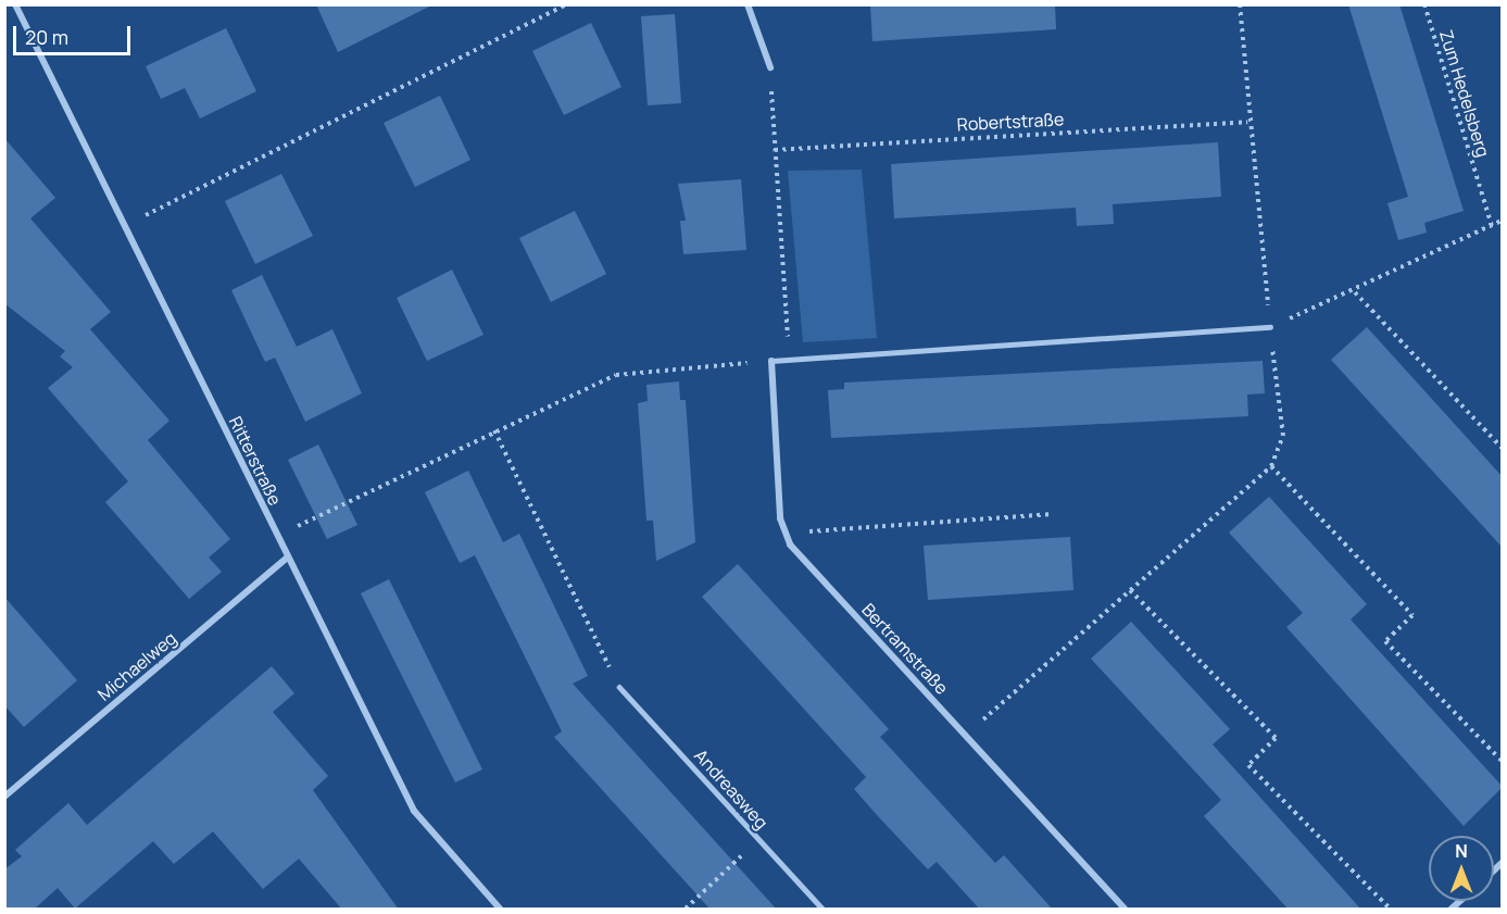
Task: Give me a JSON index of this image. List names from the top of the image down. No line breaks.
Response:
{"streets":{"street":["Ritterstraße","Bertramstraße","Michaelweg"],"lane":["Andreasweg"],"path":["Zum Hedelsberg","Robertstraße"]},"crossings":[["Ritterstraße","Michaelweg"]],"scale_bar":"20 m","north":"top"}
